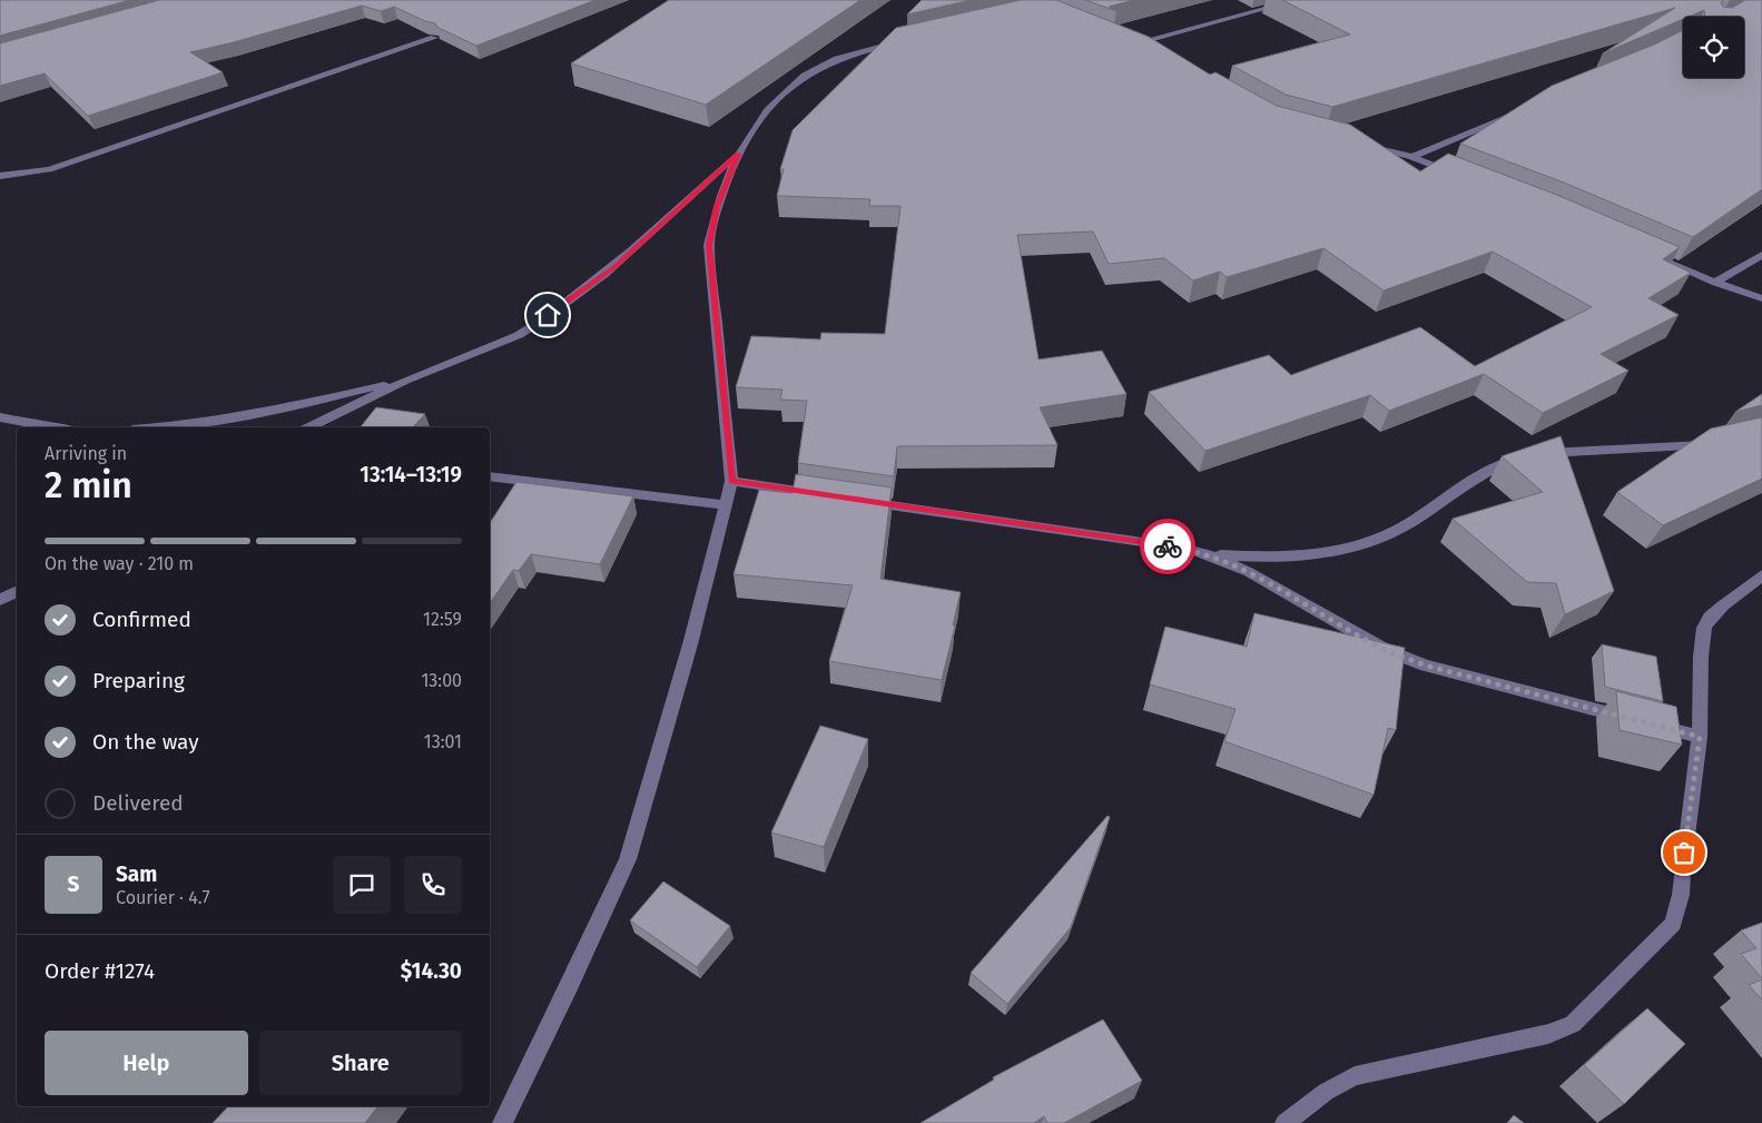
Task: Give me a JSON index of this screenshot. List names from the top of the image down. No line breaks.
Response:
{"page":{"heading":["2 min","Arriving in","13:14–13:19"],"panel":["Sam","Courier · 4.7","Order #1274","$14.30"],"bar":"On the way · 210 m","list":[["Confirmed","12:59"],["Preparing","13:00"],["On the way","13:01"],"Delivered"],"round":"S","buttons":["Help","Share"]}}
